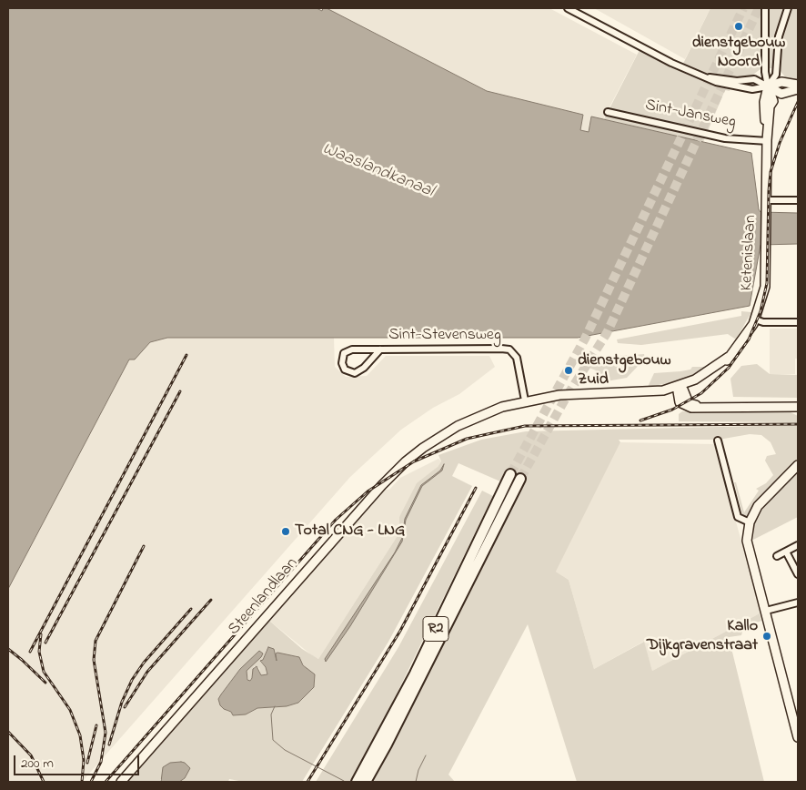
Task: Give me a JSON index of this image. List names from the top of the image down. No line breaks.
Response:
{"streets":{"highway":["R2"],"main road":["Ketenislaan","Steenlandlaan"],"street":["Sint-Jansweg","Sint-Stevensweg"]},"crossings":[["Sint-Jansweg","Ketenislaan"],["Ketenislaan","Steenlandlaan"],["Sint-Stevensweg","Steenlandlaan"]],"water":["Waaslandkanaal"],"places":["dienstgebouw Noord","dienstgebouw Zuid","Total CNG - LNG","Kallo Dijkgravenstraat"],"scale_bar":"200 m"}
